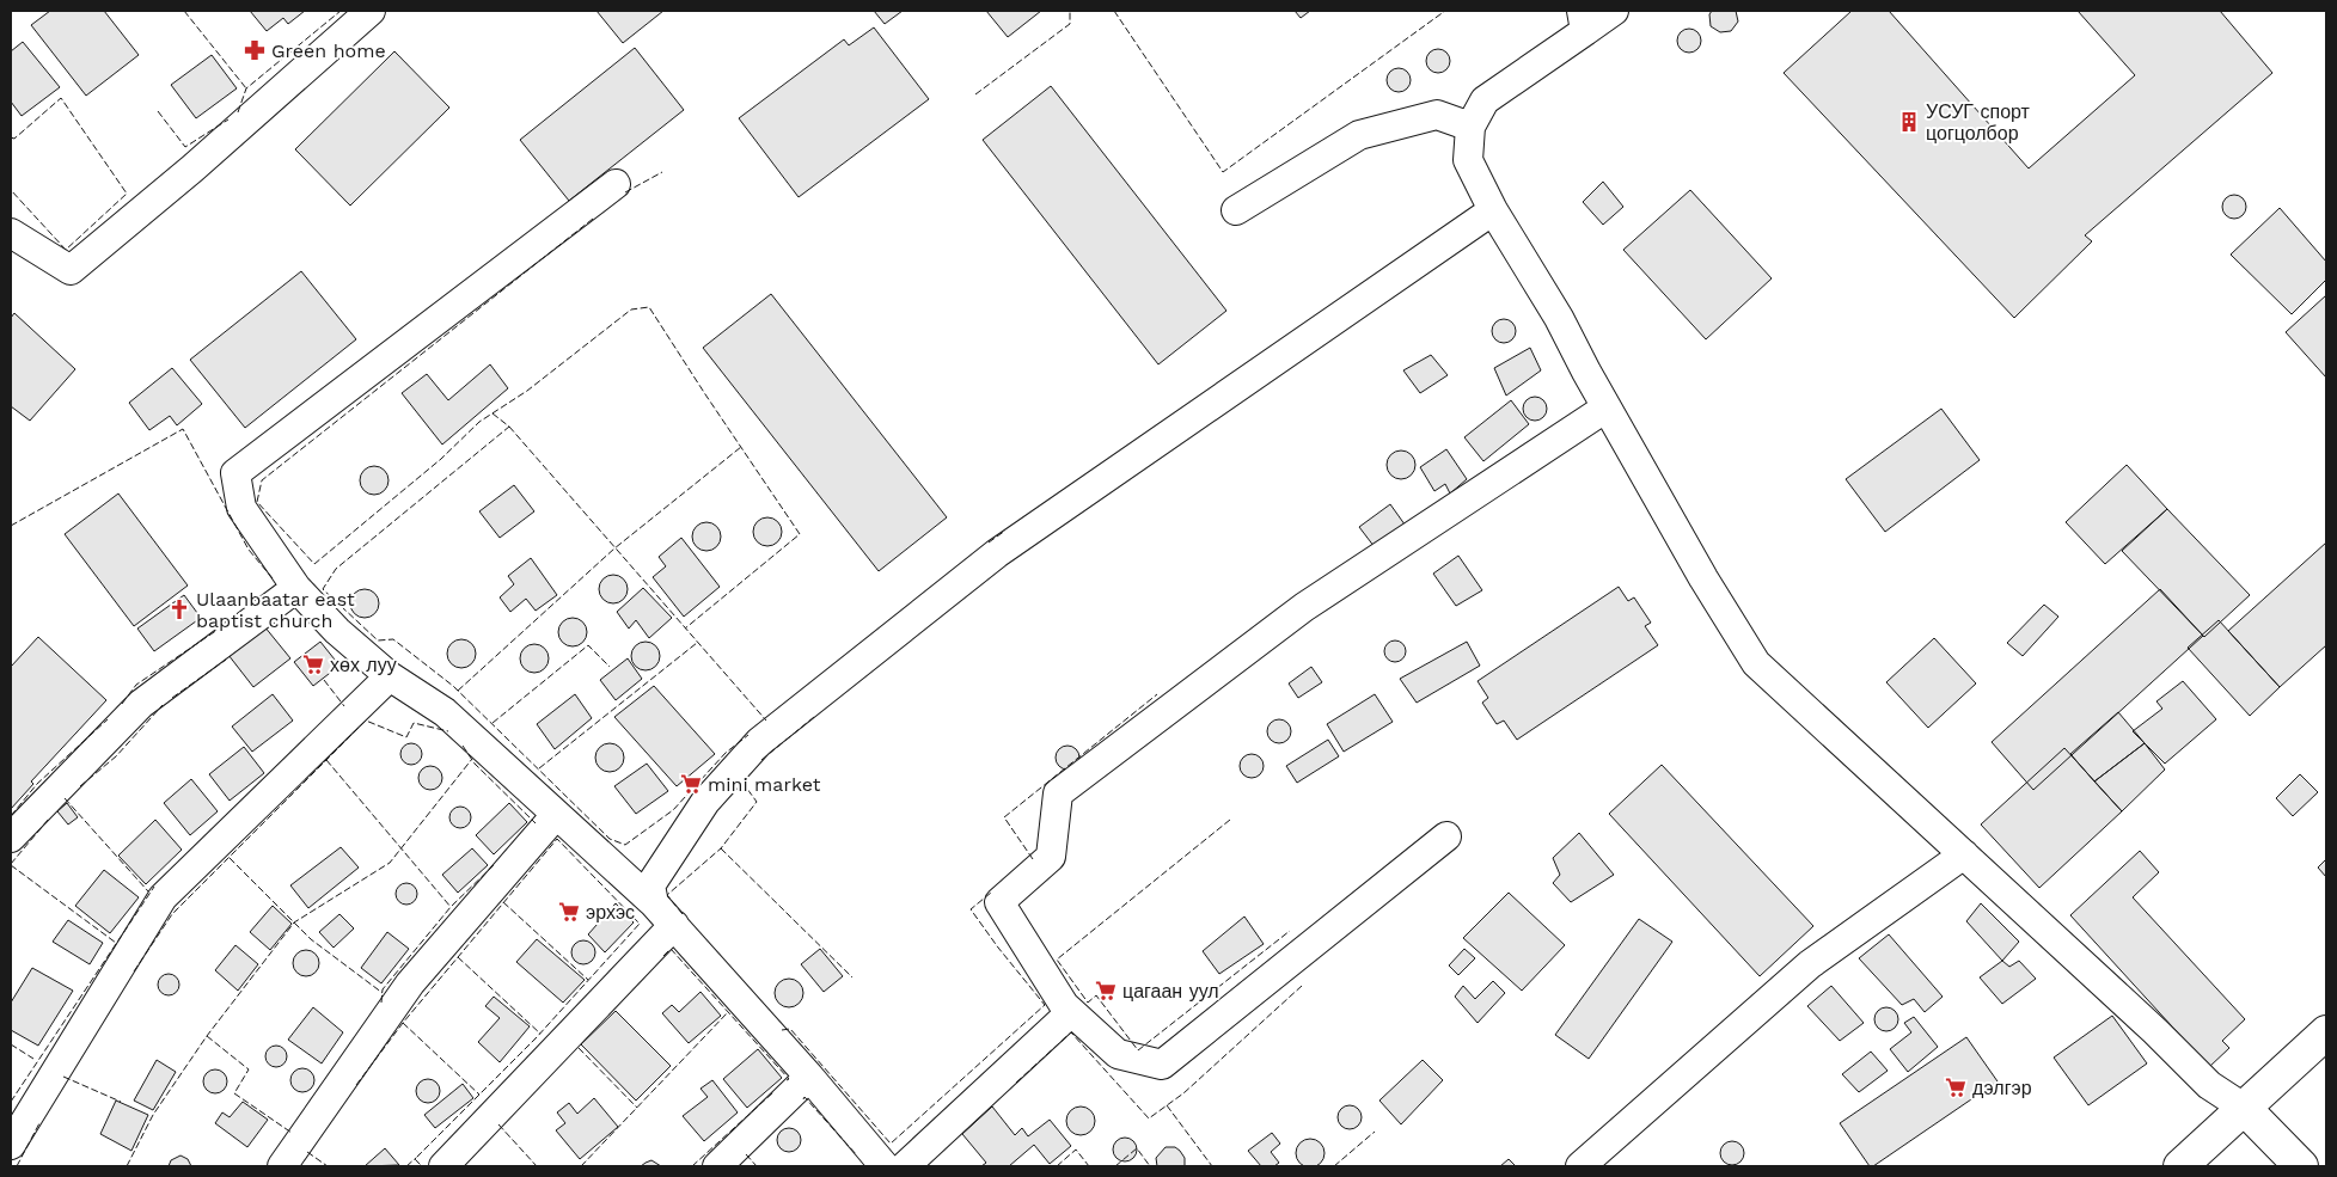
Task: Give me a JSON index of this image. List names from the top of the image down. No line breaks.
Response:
{"places":{"pharmacy":["Green home"],"building":["УСУГ спорт цогцолбор"],"church":["Ulaanbaatar east baptist church"],"supermarket":["хөх луу","mini market","эрхэс","цагаан уул","дэлгэр"]}}
